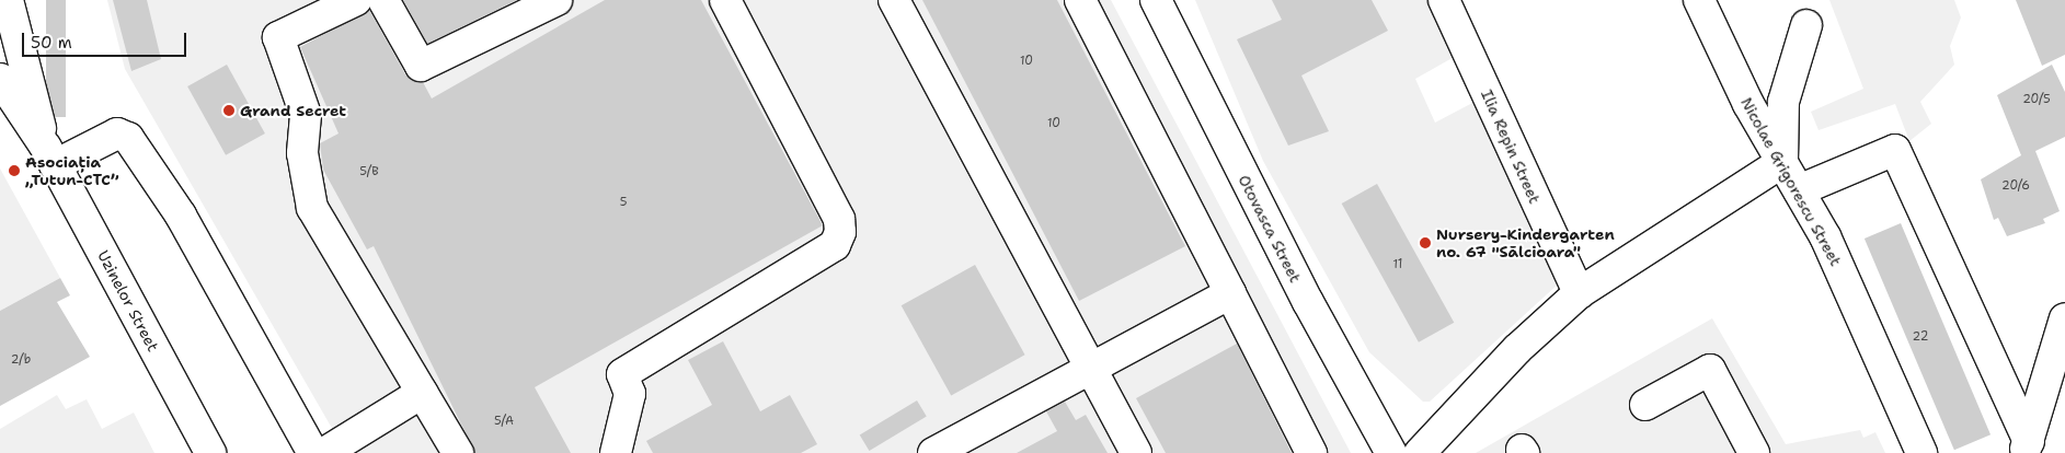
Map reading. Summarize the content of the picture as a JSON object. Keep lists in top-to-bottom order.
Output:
{
  "streets": {
    "street": [
      "Ilia Repin Street",
      "Nicolae Grigorescu Street",
      "Otovasca Street",
      "Uzinelor Street"
    ]
  },
  "places": ["Grand Secret", "Asociația „Tutun-CTC”", "Nursery-Kindergarten no. 67 \"Sălcioara\""],
  "house_numbers": [
    "10",
    "20/5",
    "10",
    "5/B",
    "20/6",
    "5",
    "11",
    "22",
    "2/b",
    "5/A"
  ],
  "scale_bar": "50 m"
}
